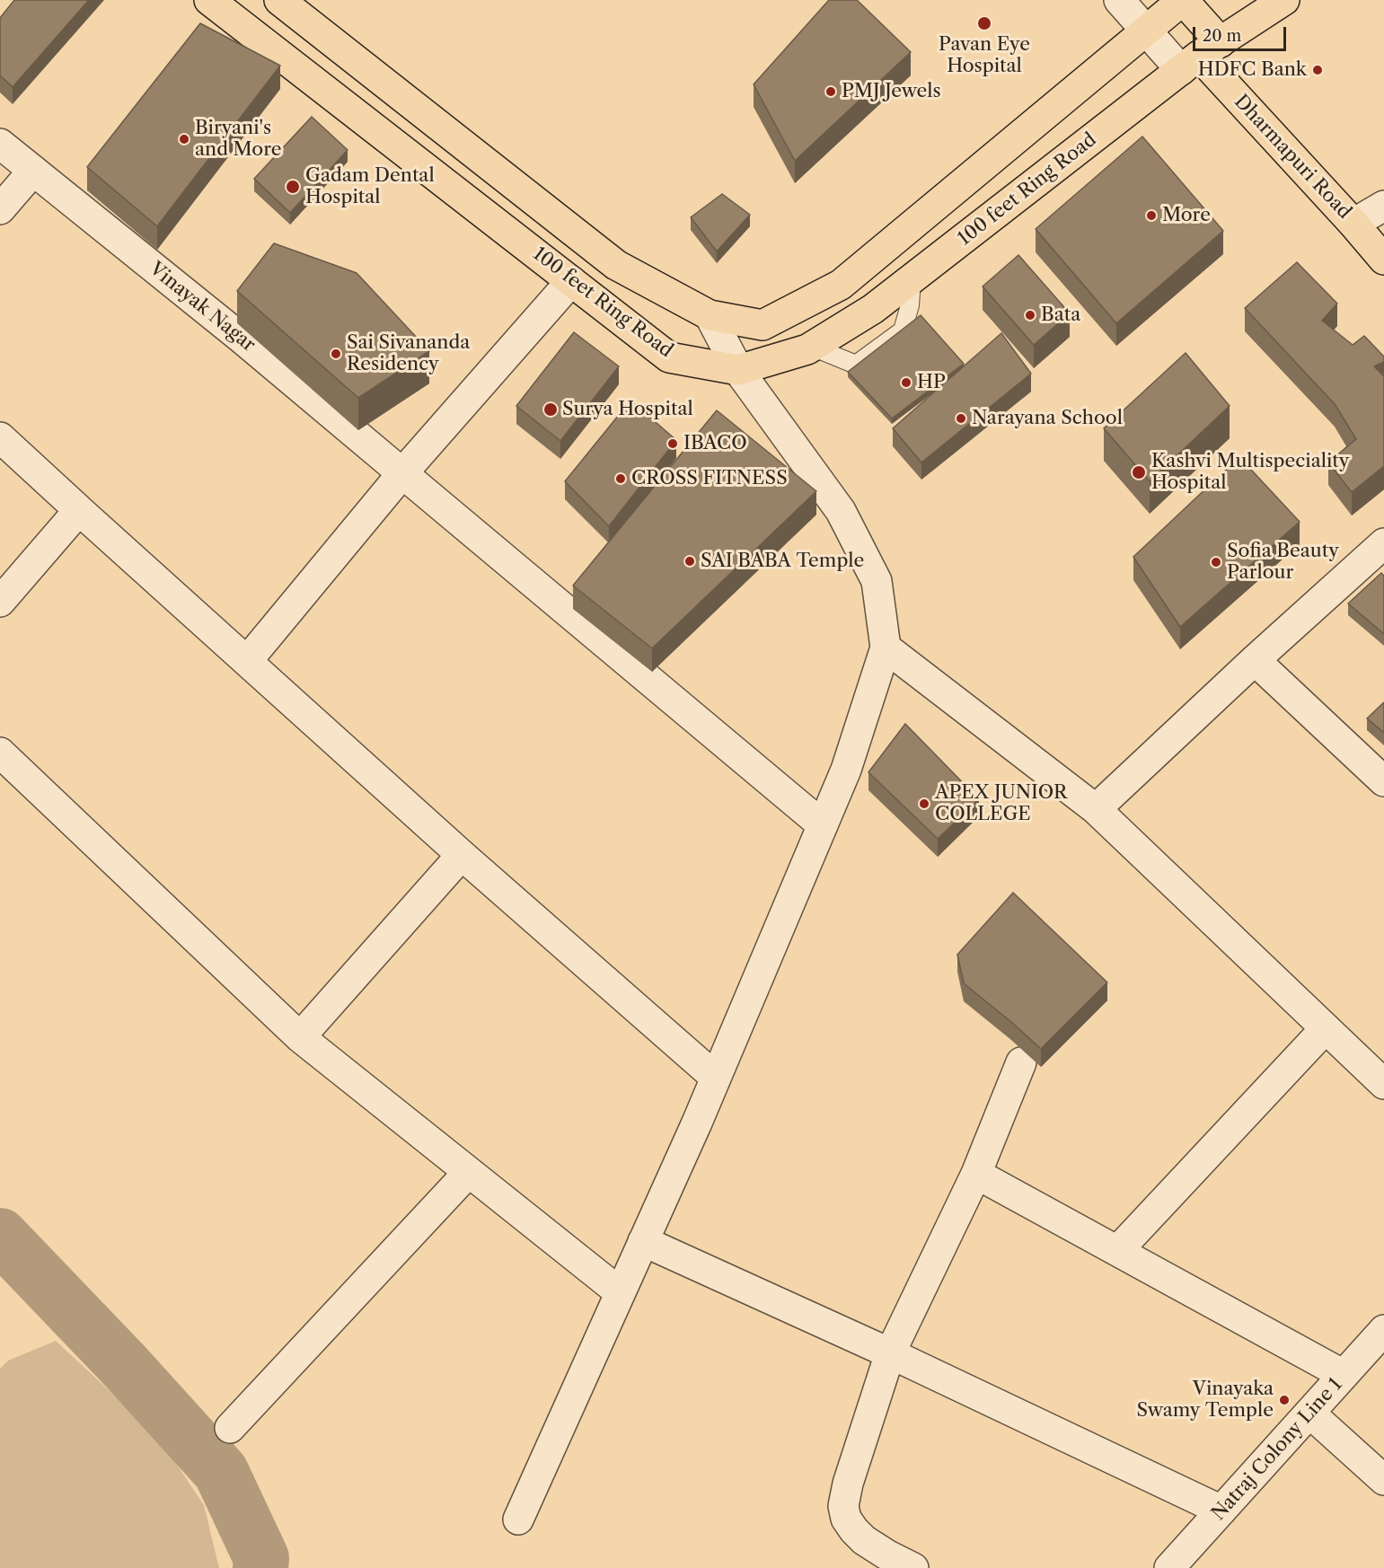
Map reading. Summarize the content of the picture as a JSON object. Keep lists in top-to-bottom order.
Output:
{
  "streets": {
    "main road": ["Dharmapuri Road", "100 feet Ring Road"],
    "street": ["Vinayak Nagar", "Natraj Colony Line 1"]
  },
  "crossings": [
    ["Dharmapuri Road", "100 feet Ring Road"]
  ],
  "places": [
    "Pavan Eye Hospital",
    "HDFC Bank",
    "PMJ Jewels",
    "Biryani's and More",
    "Gadam Dental Hospital",
    "More",
    "Bata",
    "Sai Sivananda Residency",
    "HP",
    "Surya Hospital",
    "Narayana School",
    "IBACO",
    "Kashvi Multispeciality Hospital",
    "CROSS FITNESS",
    "SAI BABA Temple",
    "Sofia Beauty Parlour",
    "APEX JUNIOR COLLEGE",
    "Vinayaka Swamy Temple"
  ],
  "scale_bar": "20 m"
}
